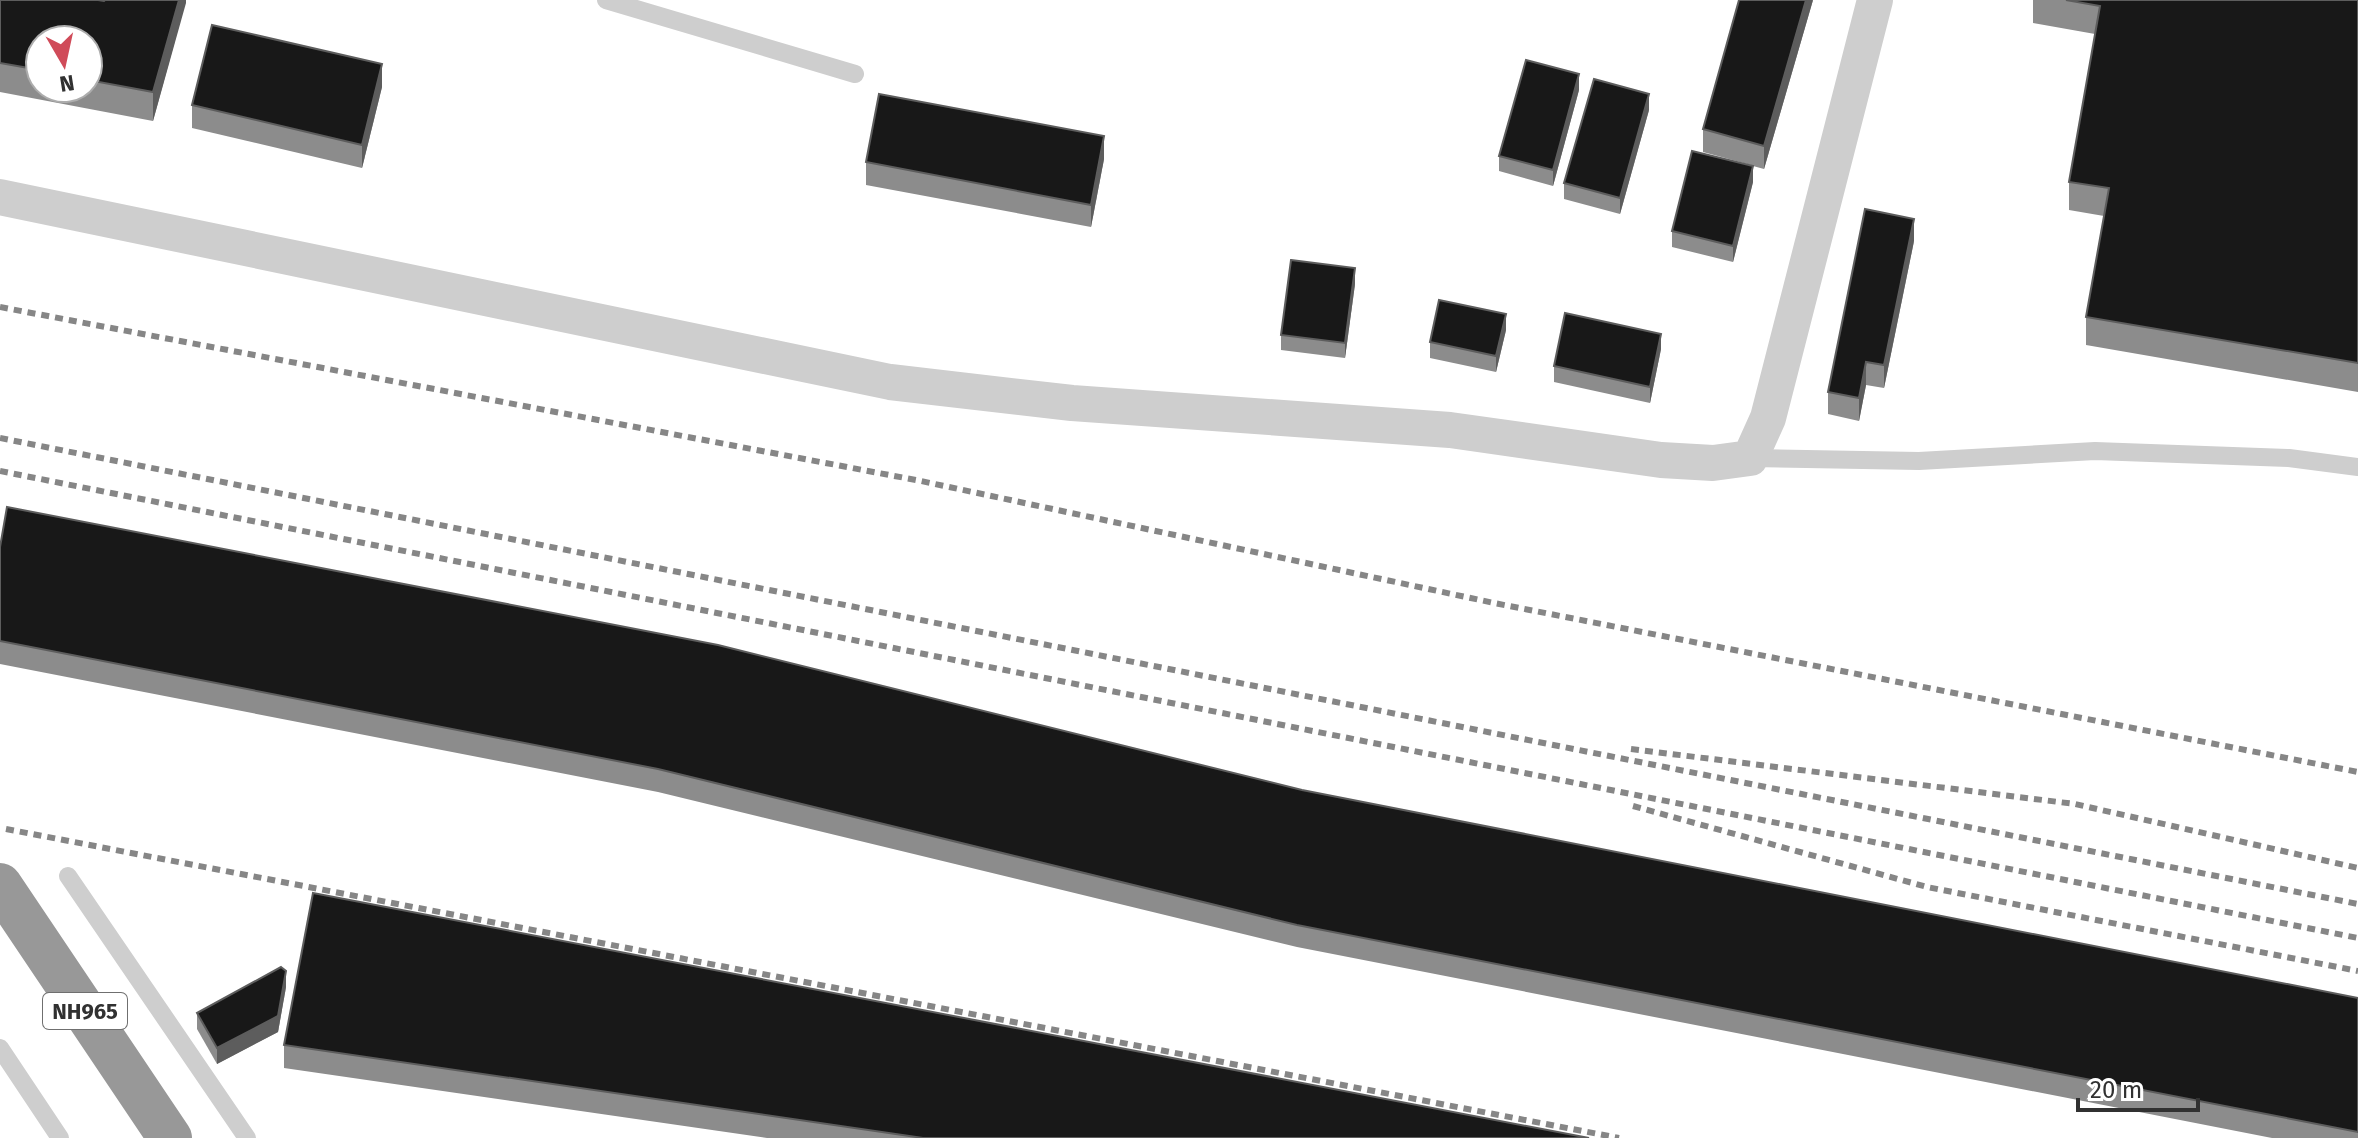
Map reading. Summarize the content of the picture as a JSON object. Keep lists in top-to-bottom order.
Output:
{
  "streets": {
    "highway": ["NH965"]
  },
  "scale_bar": "20 m",
  "north": "bottom"
}
